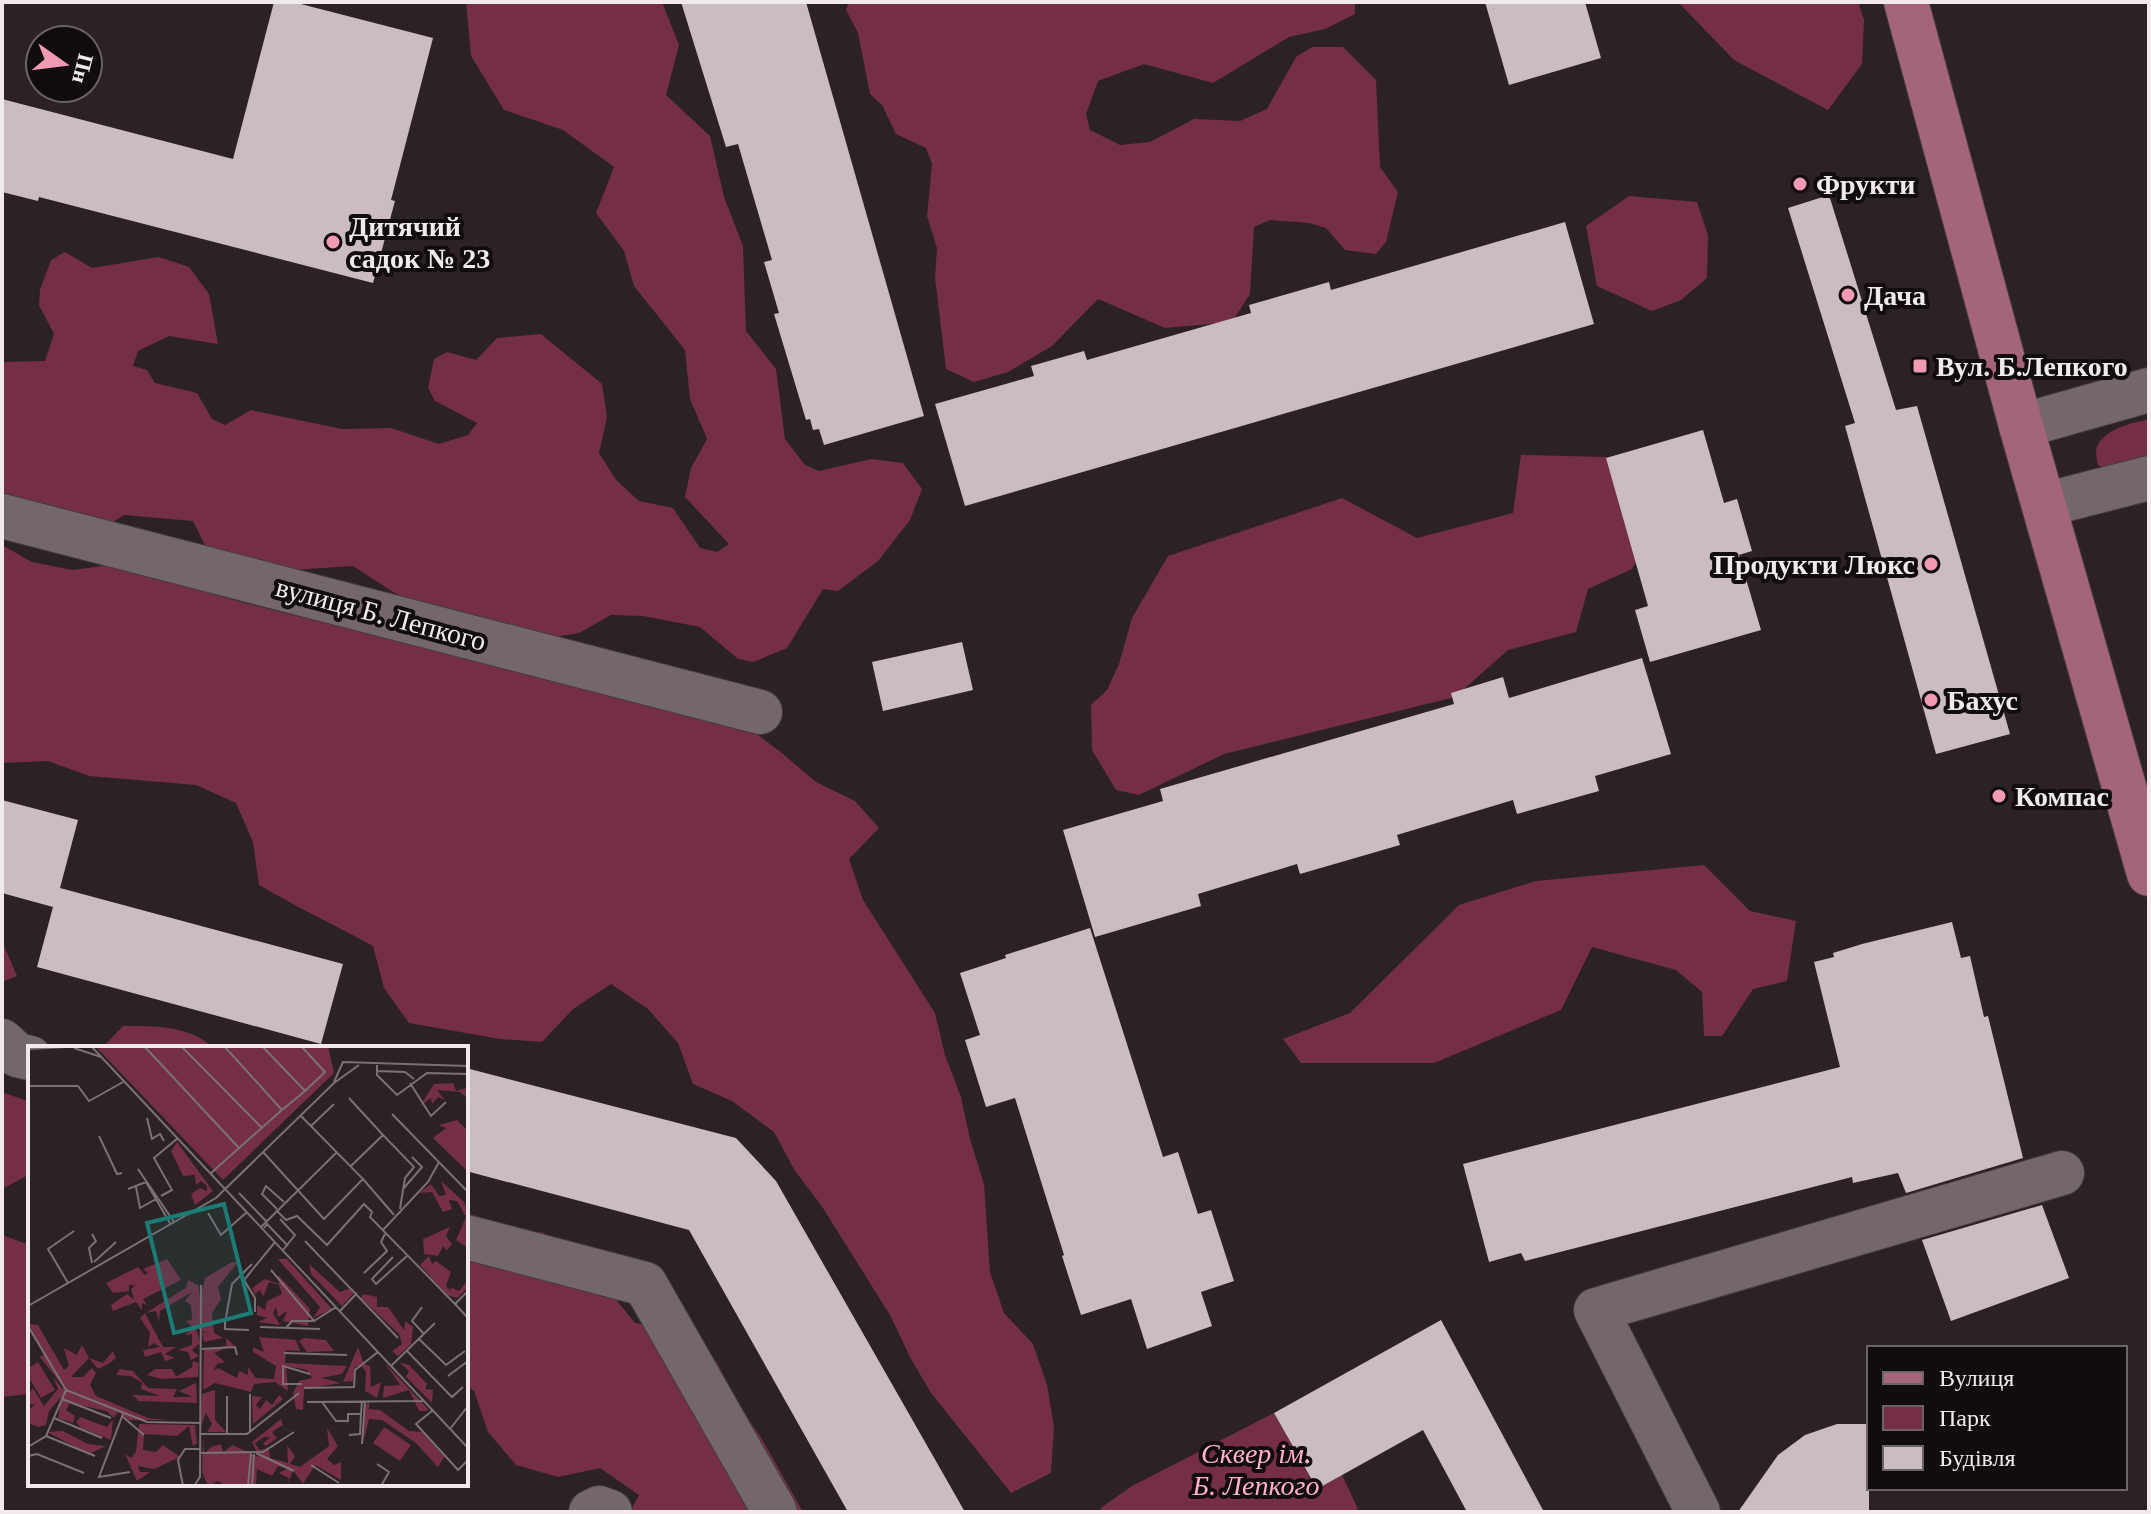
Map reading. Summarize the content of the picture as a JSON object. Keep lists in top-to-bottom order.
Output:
{
  "streets": {
    "street": ["вулиця Б. Лепкого"]
  },
  "parks": ["Сквер ім. Б. Лепкого"],
  "places": {
    "other": [
      "Фрукти",
      "Дитячий садок № 23",
      "Дача",
      "Продукти Люкс",
      "Бахус",
      "Компас"
    ],
    "transit": ["Вул. Б.Лепкого"]
  },
  "legend": ["Вулиця", "Парк", "Будівля"],
  "north": "right"
}
